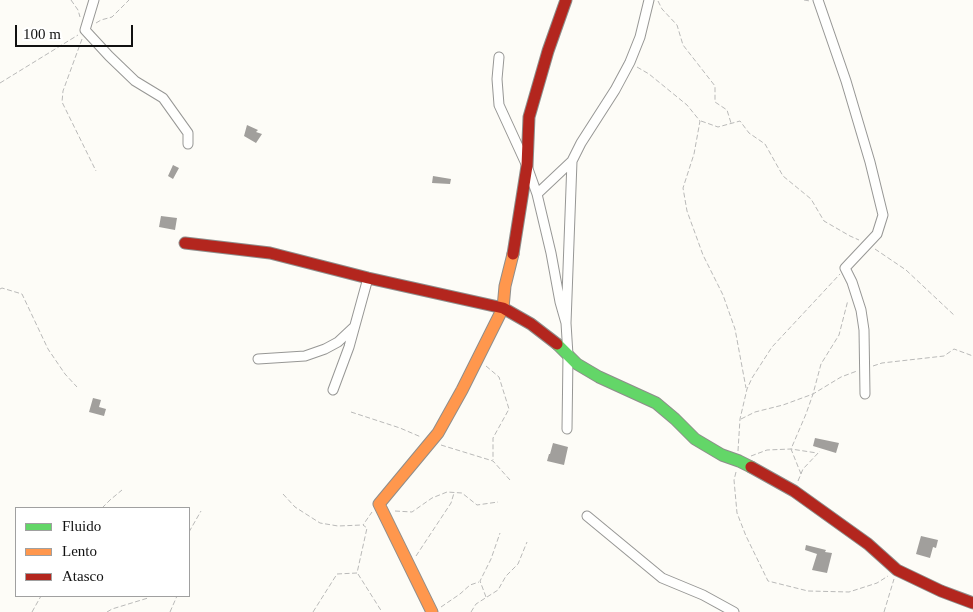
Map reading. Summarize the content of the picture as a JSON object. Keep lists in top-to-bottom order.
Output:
{
  "legend": ["Fluido", "Lento", "Atasco"],
  "scale_bar": "100 m"
}
